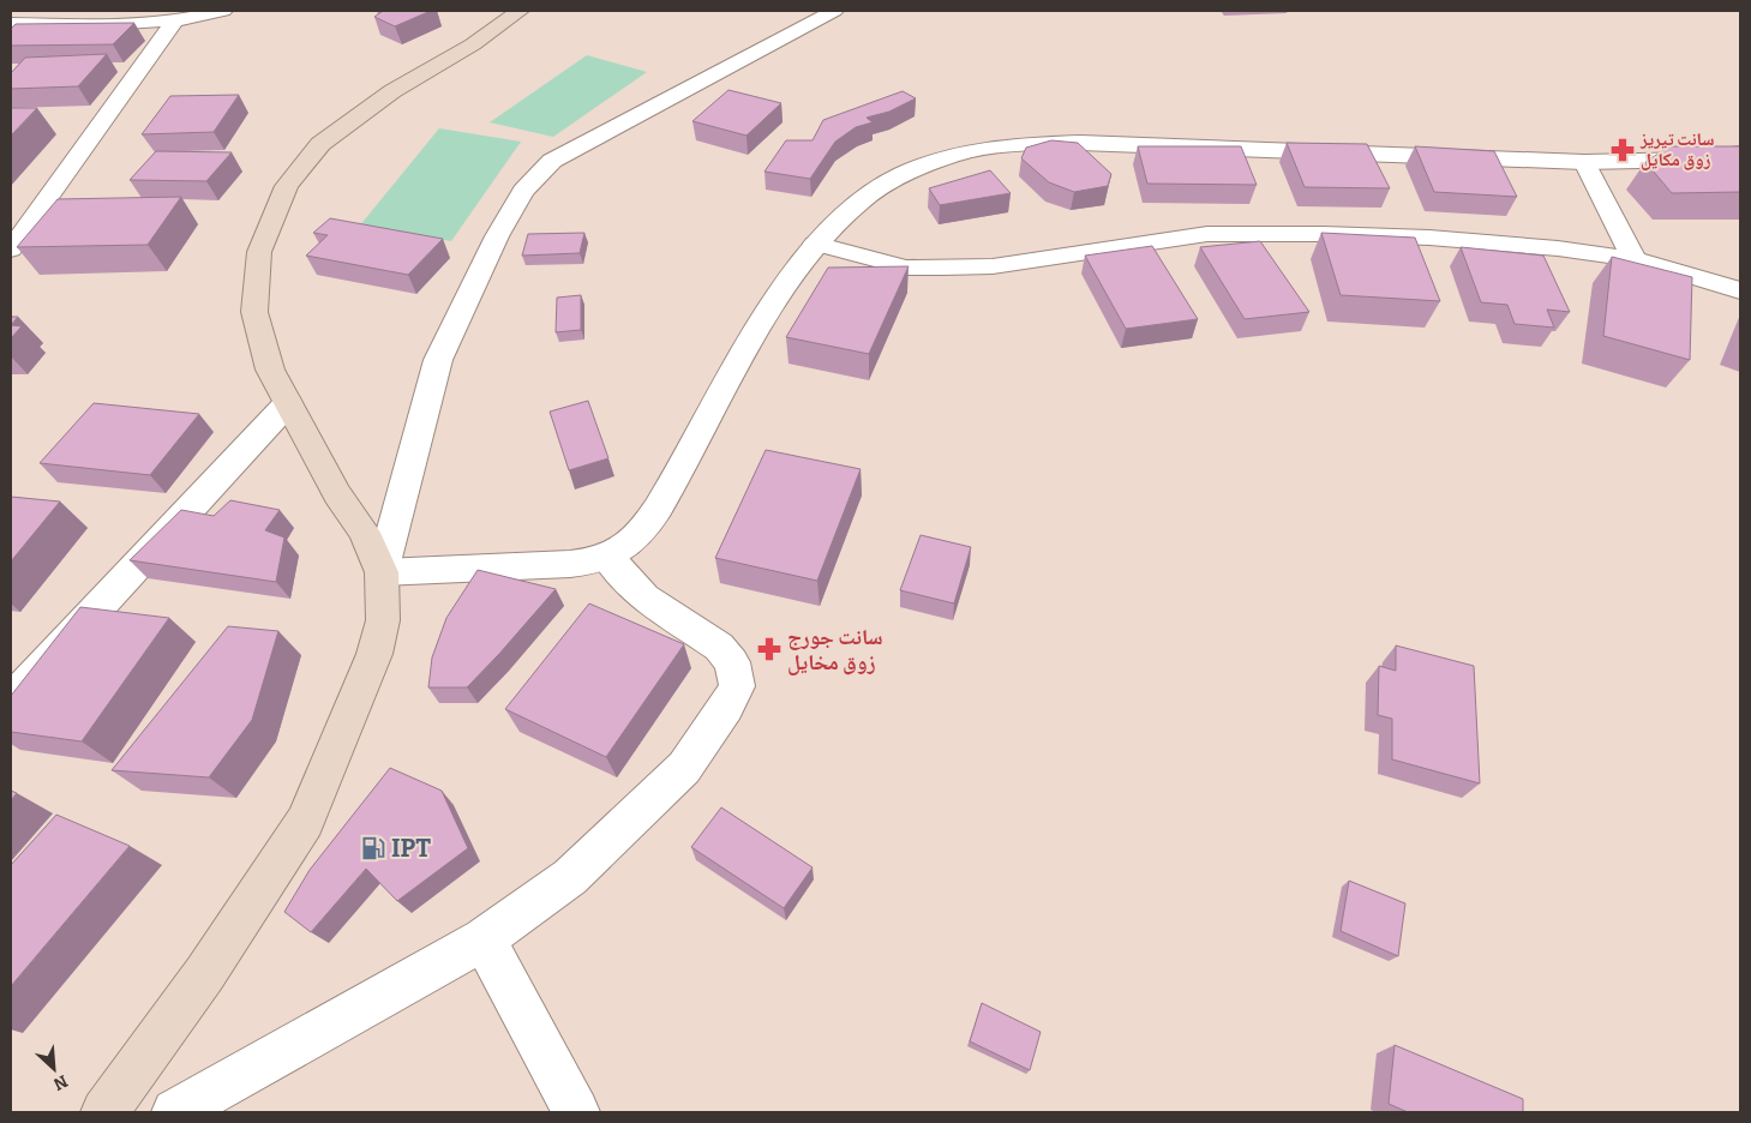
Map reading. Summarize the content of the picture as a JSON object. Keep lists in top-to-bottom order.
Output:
{
  "places": {
    "pharmacy": ["سانت تيريز زوق مكايل", "سانت جورج زوق مخايل"],
    "fuel station": ["IPT"]
  },
  "north": "bottom right"
}
